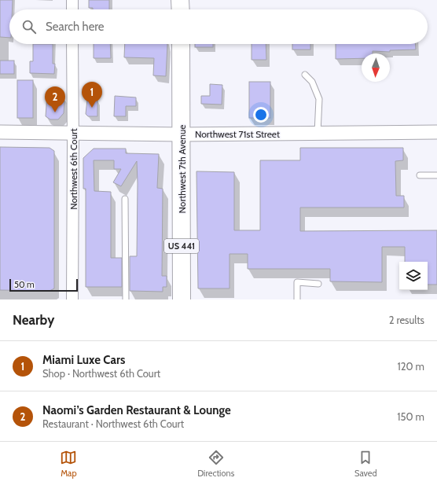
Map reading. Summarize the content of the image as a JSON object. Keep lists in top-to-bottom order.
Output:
{
  "streets": {
    "main road": ["Northwest 7th Avenue", "US 441"],
    "street": ["Northwest 71st Street", "Northwest 6th Court"]
  },
  "crossings": [
    ["Northwest 71st Street", "Northwest 6th Court"],
    ["Northwest 71st Street", "Northwest 7th Avenue"]
  ],
  "scale_bar": "50 m",
  "north": "bottom",
  "page": {
    "search": "Search here",
    "pins": ["1", "2"],
    "scale": "50 m",
    "heading": ["Nearby", "2 results"],
    "list": [
      {
        "mark": "1",
        "name": "Miami Luxe Cars",
        "note": "Shop · Northwest 6th Court",
        "value": "120 m"
      },
      {
        "mark": "2",
        "name": "Naomi’s Garden Restaurant & Lounge",
        "note": "Restaurant · Northwest 6th Court",
        "value": "150 m"
      }
    ],
    "nav": ["Map", "Directions", "Saved"]
  }
}
